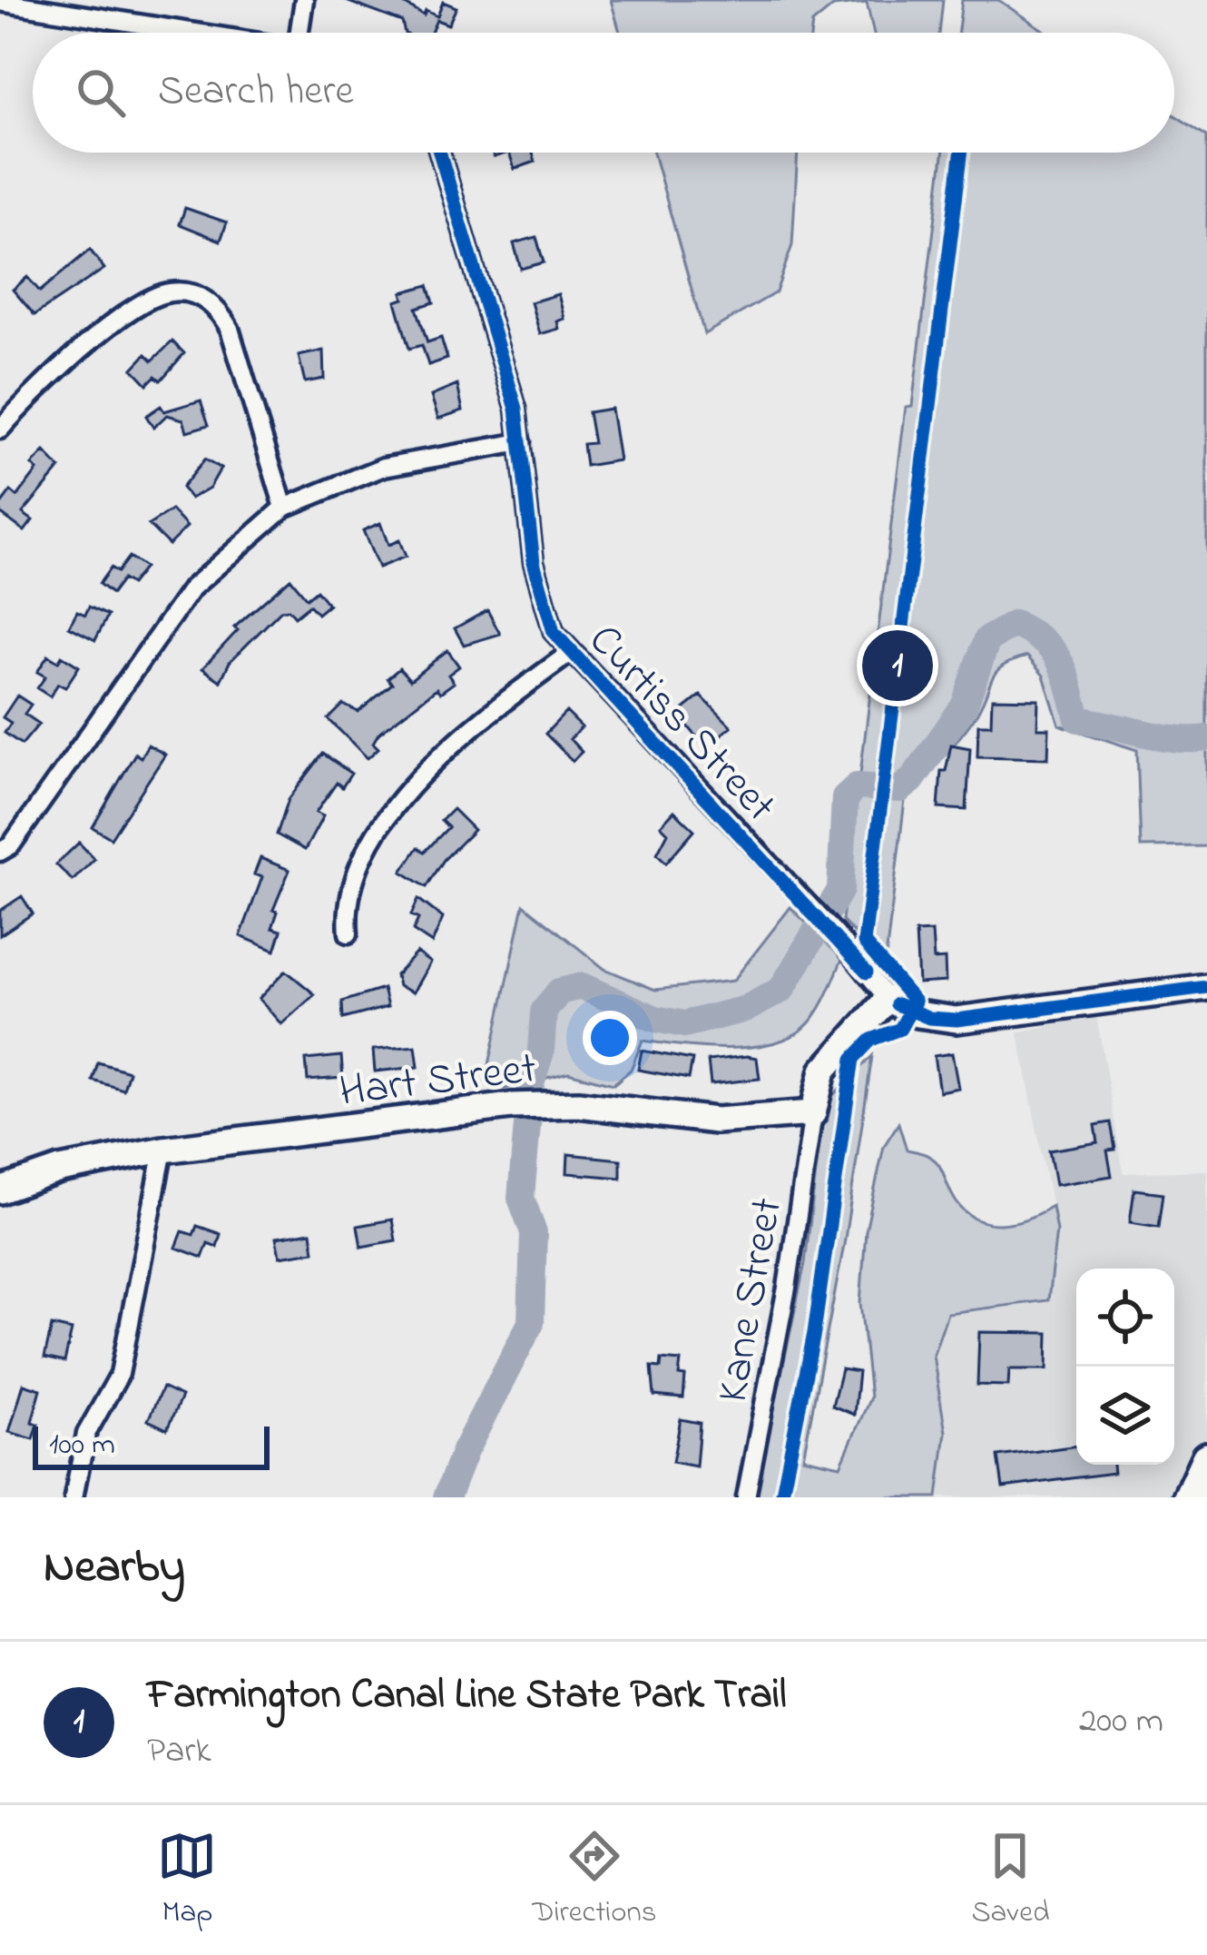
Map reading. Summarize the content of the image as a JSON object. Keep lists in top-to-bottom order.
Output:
{
  "streets": {
    "street": ["Curtiss Street", "Hart Street", "Kane Street"]
  },
  "crossings": [
    ["Hart Street", "Kane Street"]
  ],
  "scale_bar": "100 m",
  "page": {
    "search": "Search here",
    "pins": "1",
    "scale": "100 m",
    "heading": "Nearby",
    "list": [
      {
        "mark": "1",
        "name": "Farmington Canal Line State Park Trail",
        "note": "Park",
        "value": "200 m"
      }
    ],
    "nav": ["Map", "Directions", "Saved"]
  }
}
